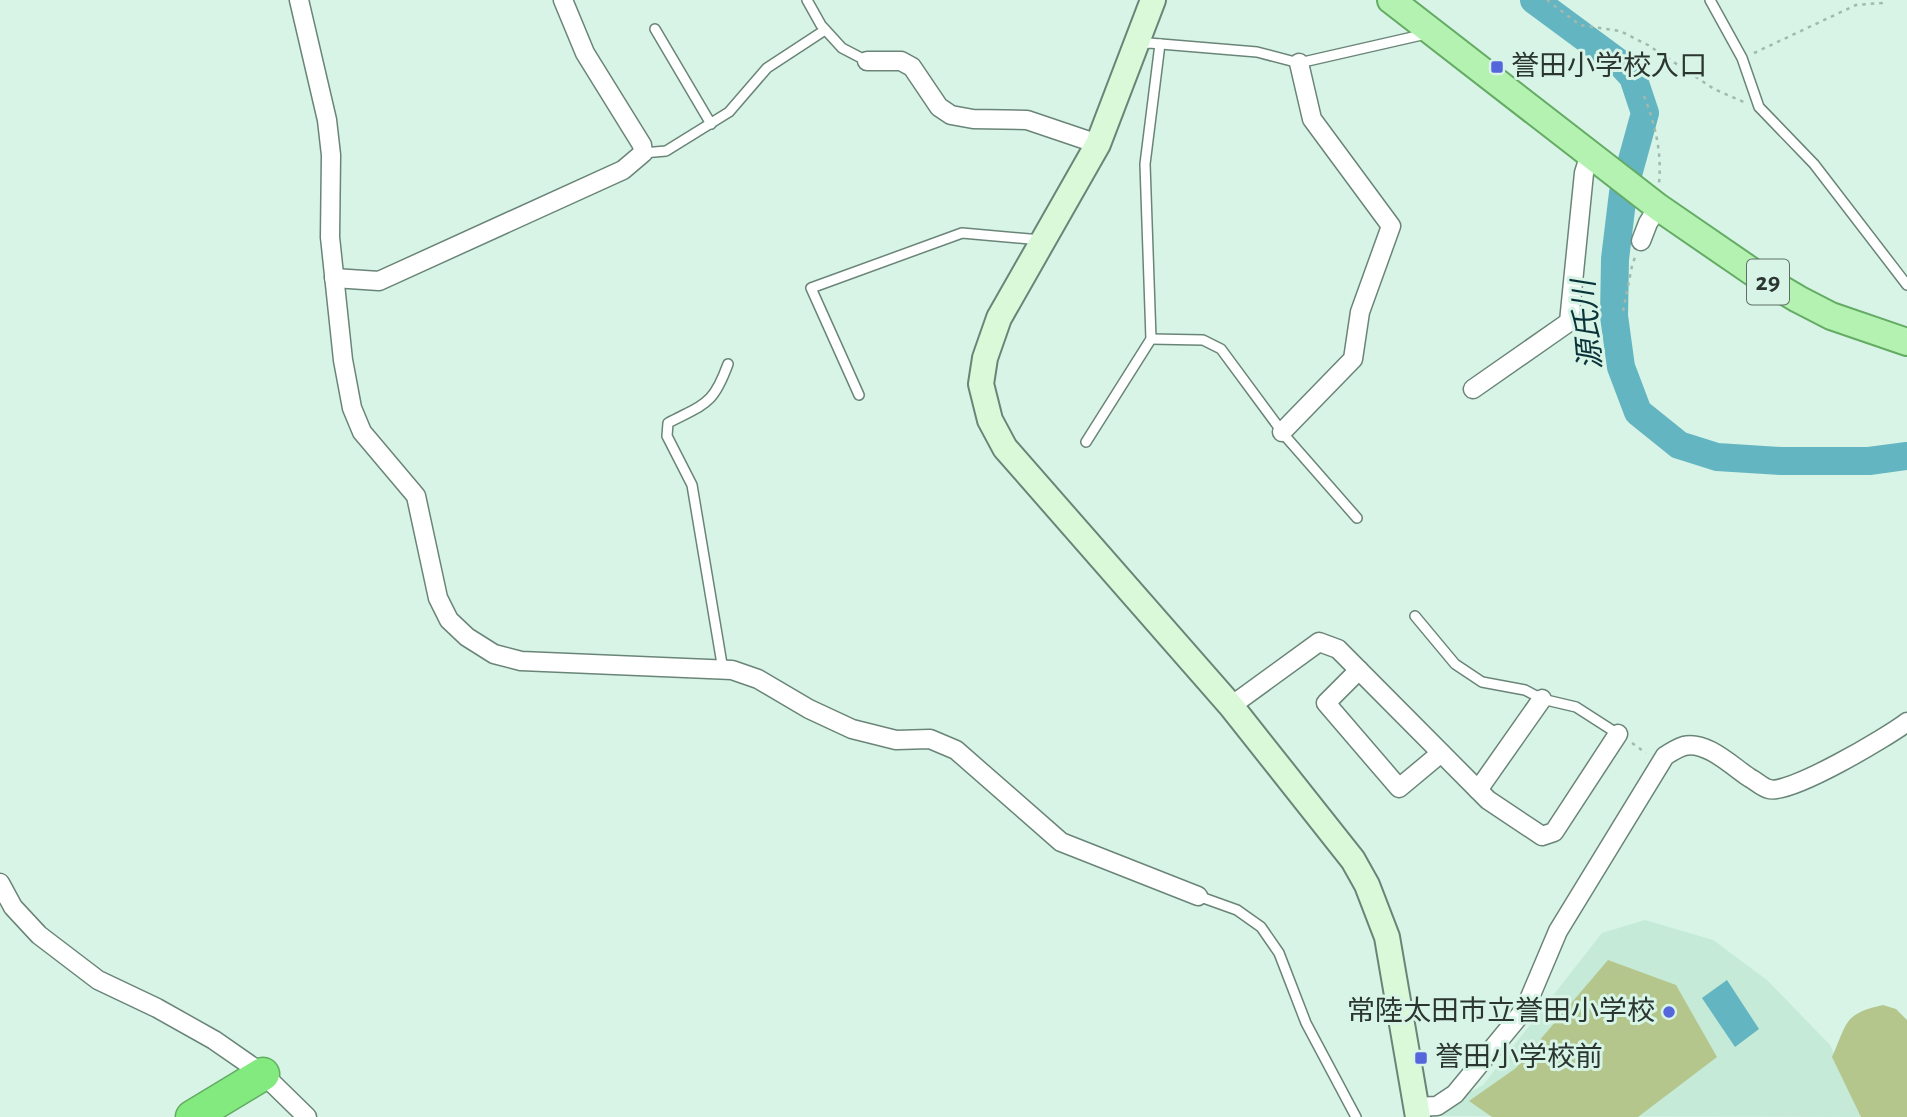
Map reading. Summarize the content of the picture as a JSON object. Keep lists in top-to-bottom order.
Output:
{
  "streets": {
    "main road": ["29"]
  },
  "water": ["源氏川"],
  "places": {
    "transit": ["誉田小学校入口", "誉田小学校前"],
    "other": ["常陸太田市立誉田小学校"]
  }
}
